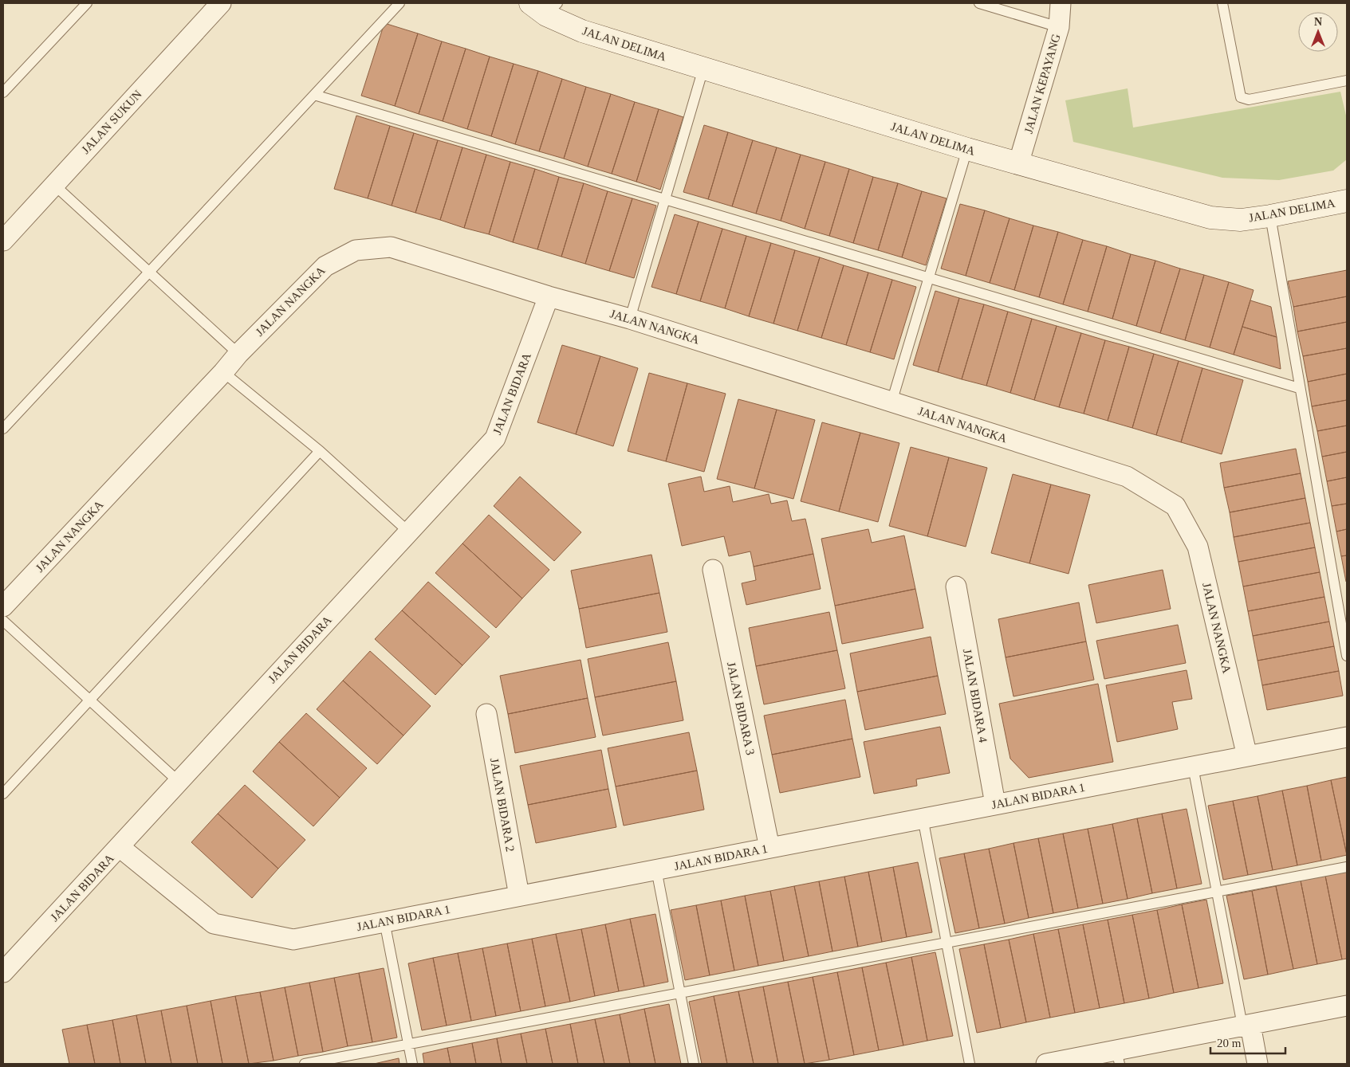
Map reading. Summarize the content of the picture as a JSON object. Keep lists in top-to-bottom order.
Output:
{
  "streets": {
    "street": [
      "JALAN DELIMA",
      "JALAN KEPAYANG",
      "JALAN SUKUN",
      "JALAN NANGKA",
      "JALAN BIDARA",
      "JALAN BIDARA 4",
      "JALAN BIDARA 3",
      "JALAN BIDARA 1",
      "JALAN BIDARA 2"
    ]
  },
  "crossings": [
    ["JALAN DELIMA", "JALAN KEPAYANG"],
    ["JALAN NANGKA", "JALAN BIDARA"],
    ["JALAN NANGKA", "JALAN BIDARA 1"],
    ["JALAN BIDARA", "JALAN BIDARA 1"],
    ["JALAN BIDARA 4", "JALAN BIDARA 1"],
    ["JALAN BIDARA 3", "JALAN BIDARA 1"],
    ["JALAN BIDARA 1", "JALAN BIDARA 2"]
  ],
  "scale_bar": "20 m",
  "north": "top"
}
